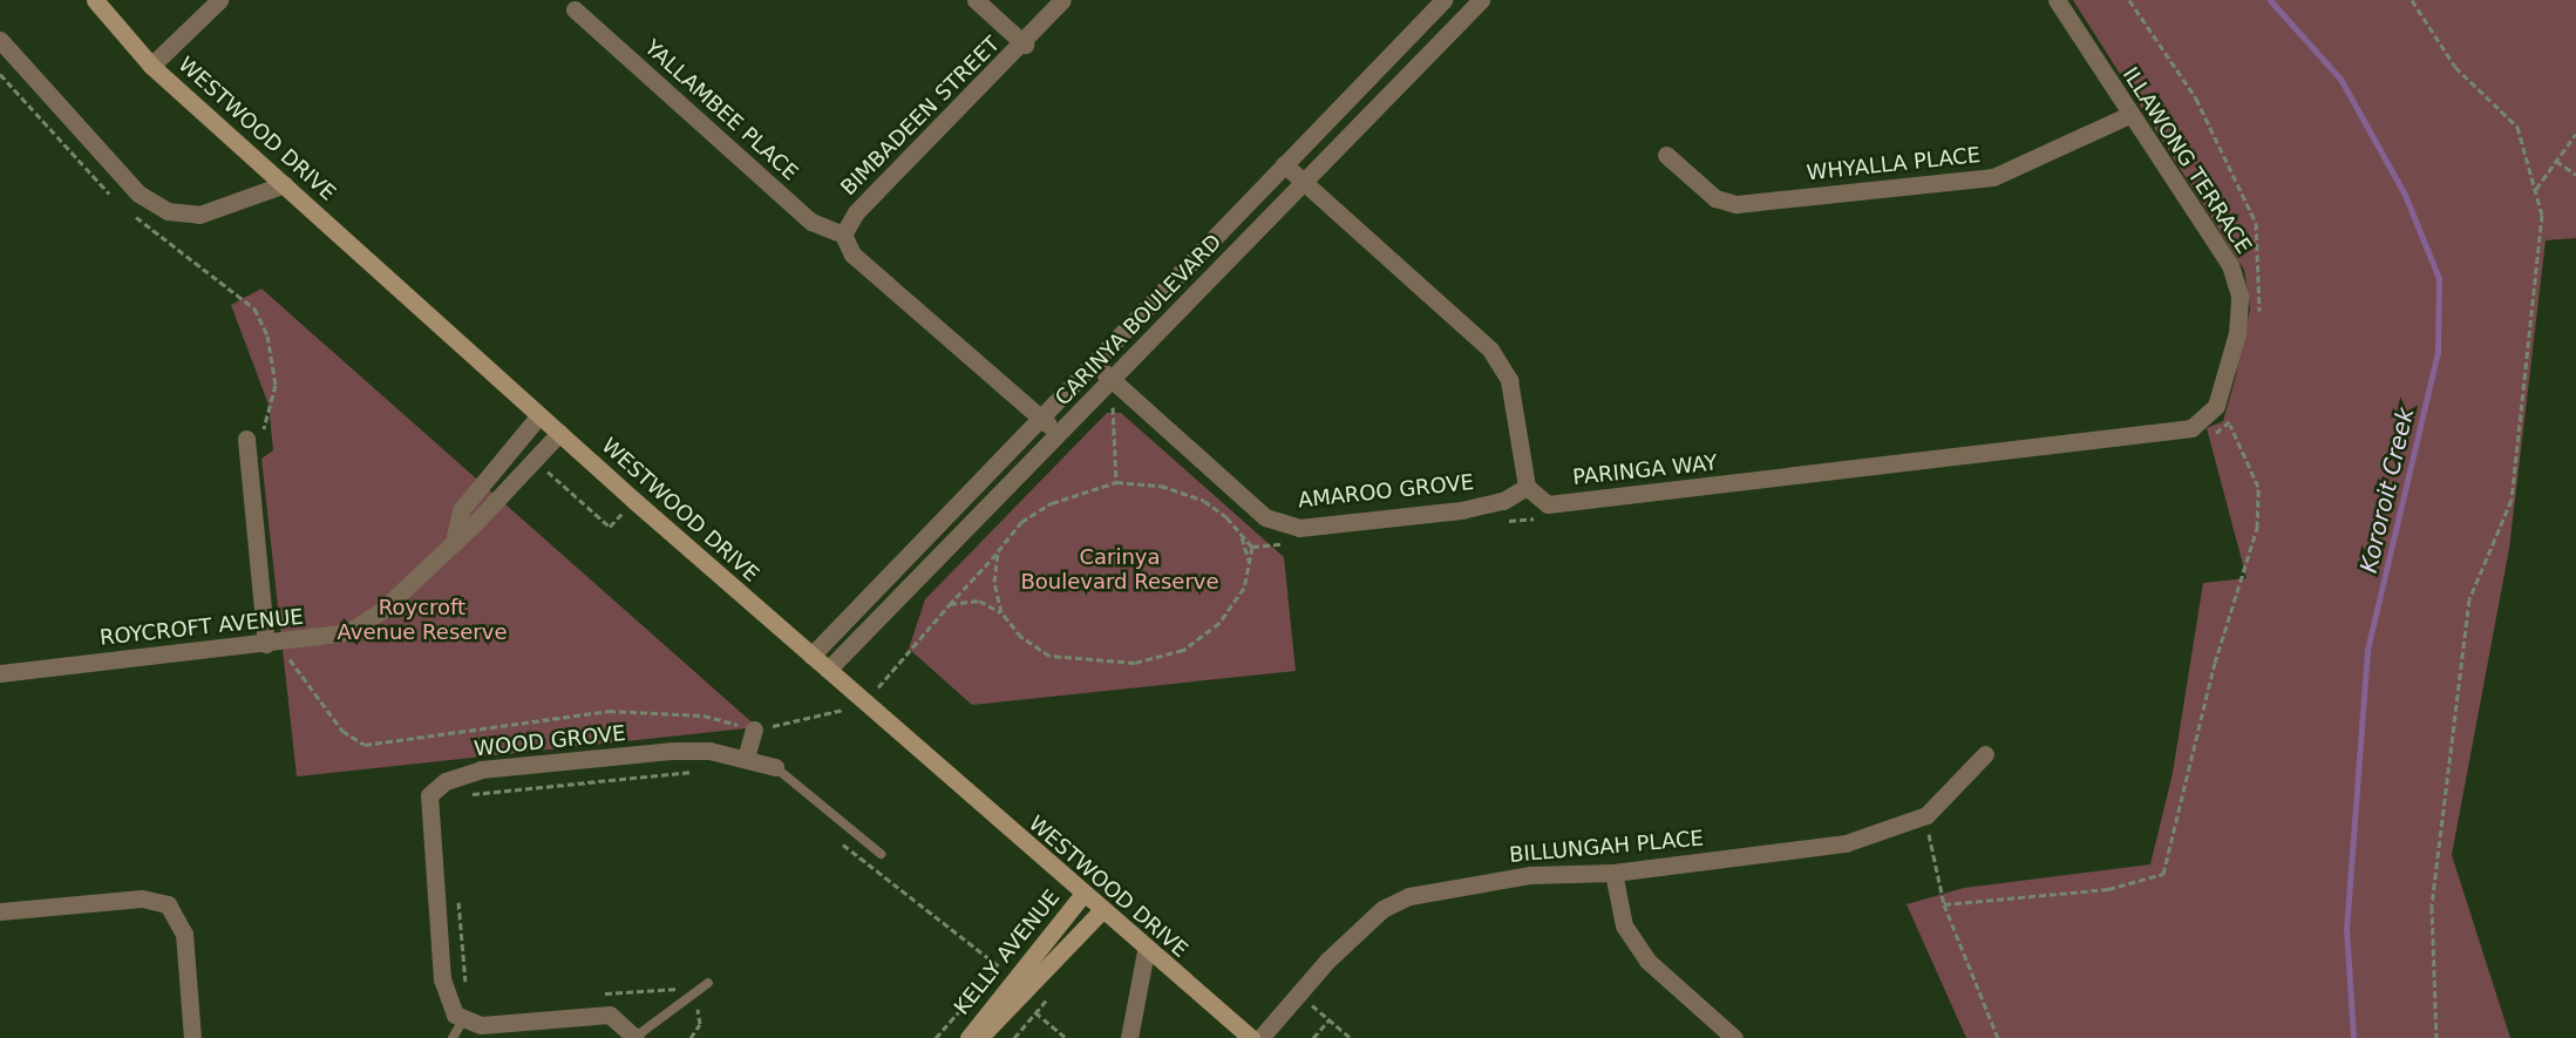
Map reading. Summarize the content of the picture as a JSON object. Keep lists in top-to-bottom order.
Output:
{
  "streets": {
    "street": [
      "YALLAMBEE PLACE",
      "BIMBADEEN STREET",
      "WESTWOOD DRIVE",
      "ILLAWONG TERRACE",
      "WHYALLA PLACE",
      "CARINYA BOULEVARD",
      "PARINGA WAY",
      "AMAROO GROVE",
      "ROYCROFT AVENUE",
      "WOOD GROVE",
      "BILLUNGAH PLACE",
      "KELLY AVENUE"
    ]
  },
  "crossings": [
    ["YALLAMBEE PLACE", "BIMBADEEN STREET"],
    ["WESTWOOD DRIVE", "CARINYA BOULEVARD"],
    ["WESTWOOD DRIVE", "ROYCROFT AVENUE"],
    ["WESTWOOD DRIVE", "KELLY AVENUE"],
    ["ILLAWONG TERRACE", "WHYALLA PLACE"],
    ["ILLAWONG TERRACE", "PARINGA WAY"],
    ["CARINYA BOULEVARD", "AMAROO GROVE"],
    ["PARINGA WAY", "AMAROO GROVE"]
  ],
  "water": ["Kororoit Creek"],
  "parks": ["Carinya Boulevard Reserve", "Roycroft Avenue Reserve"]
}
